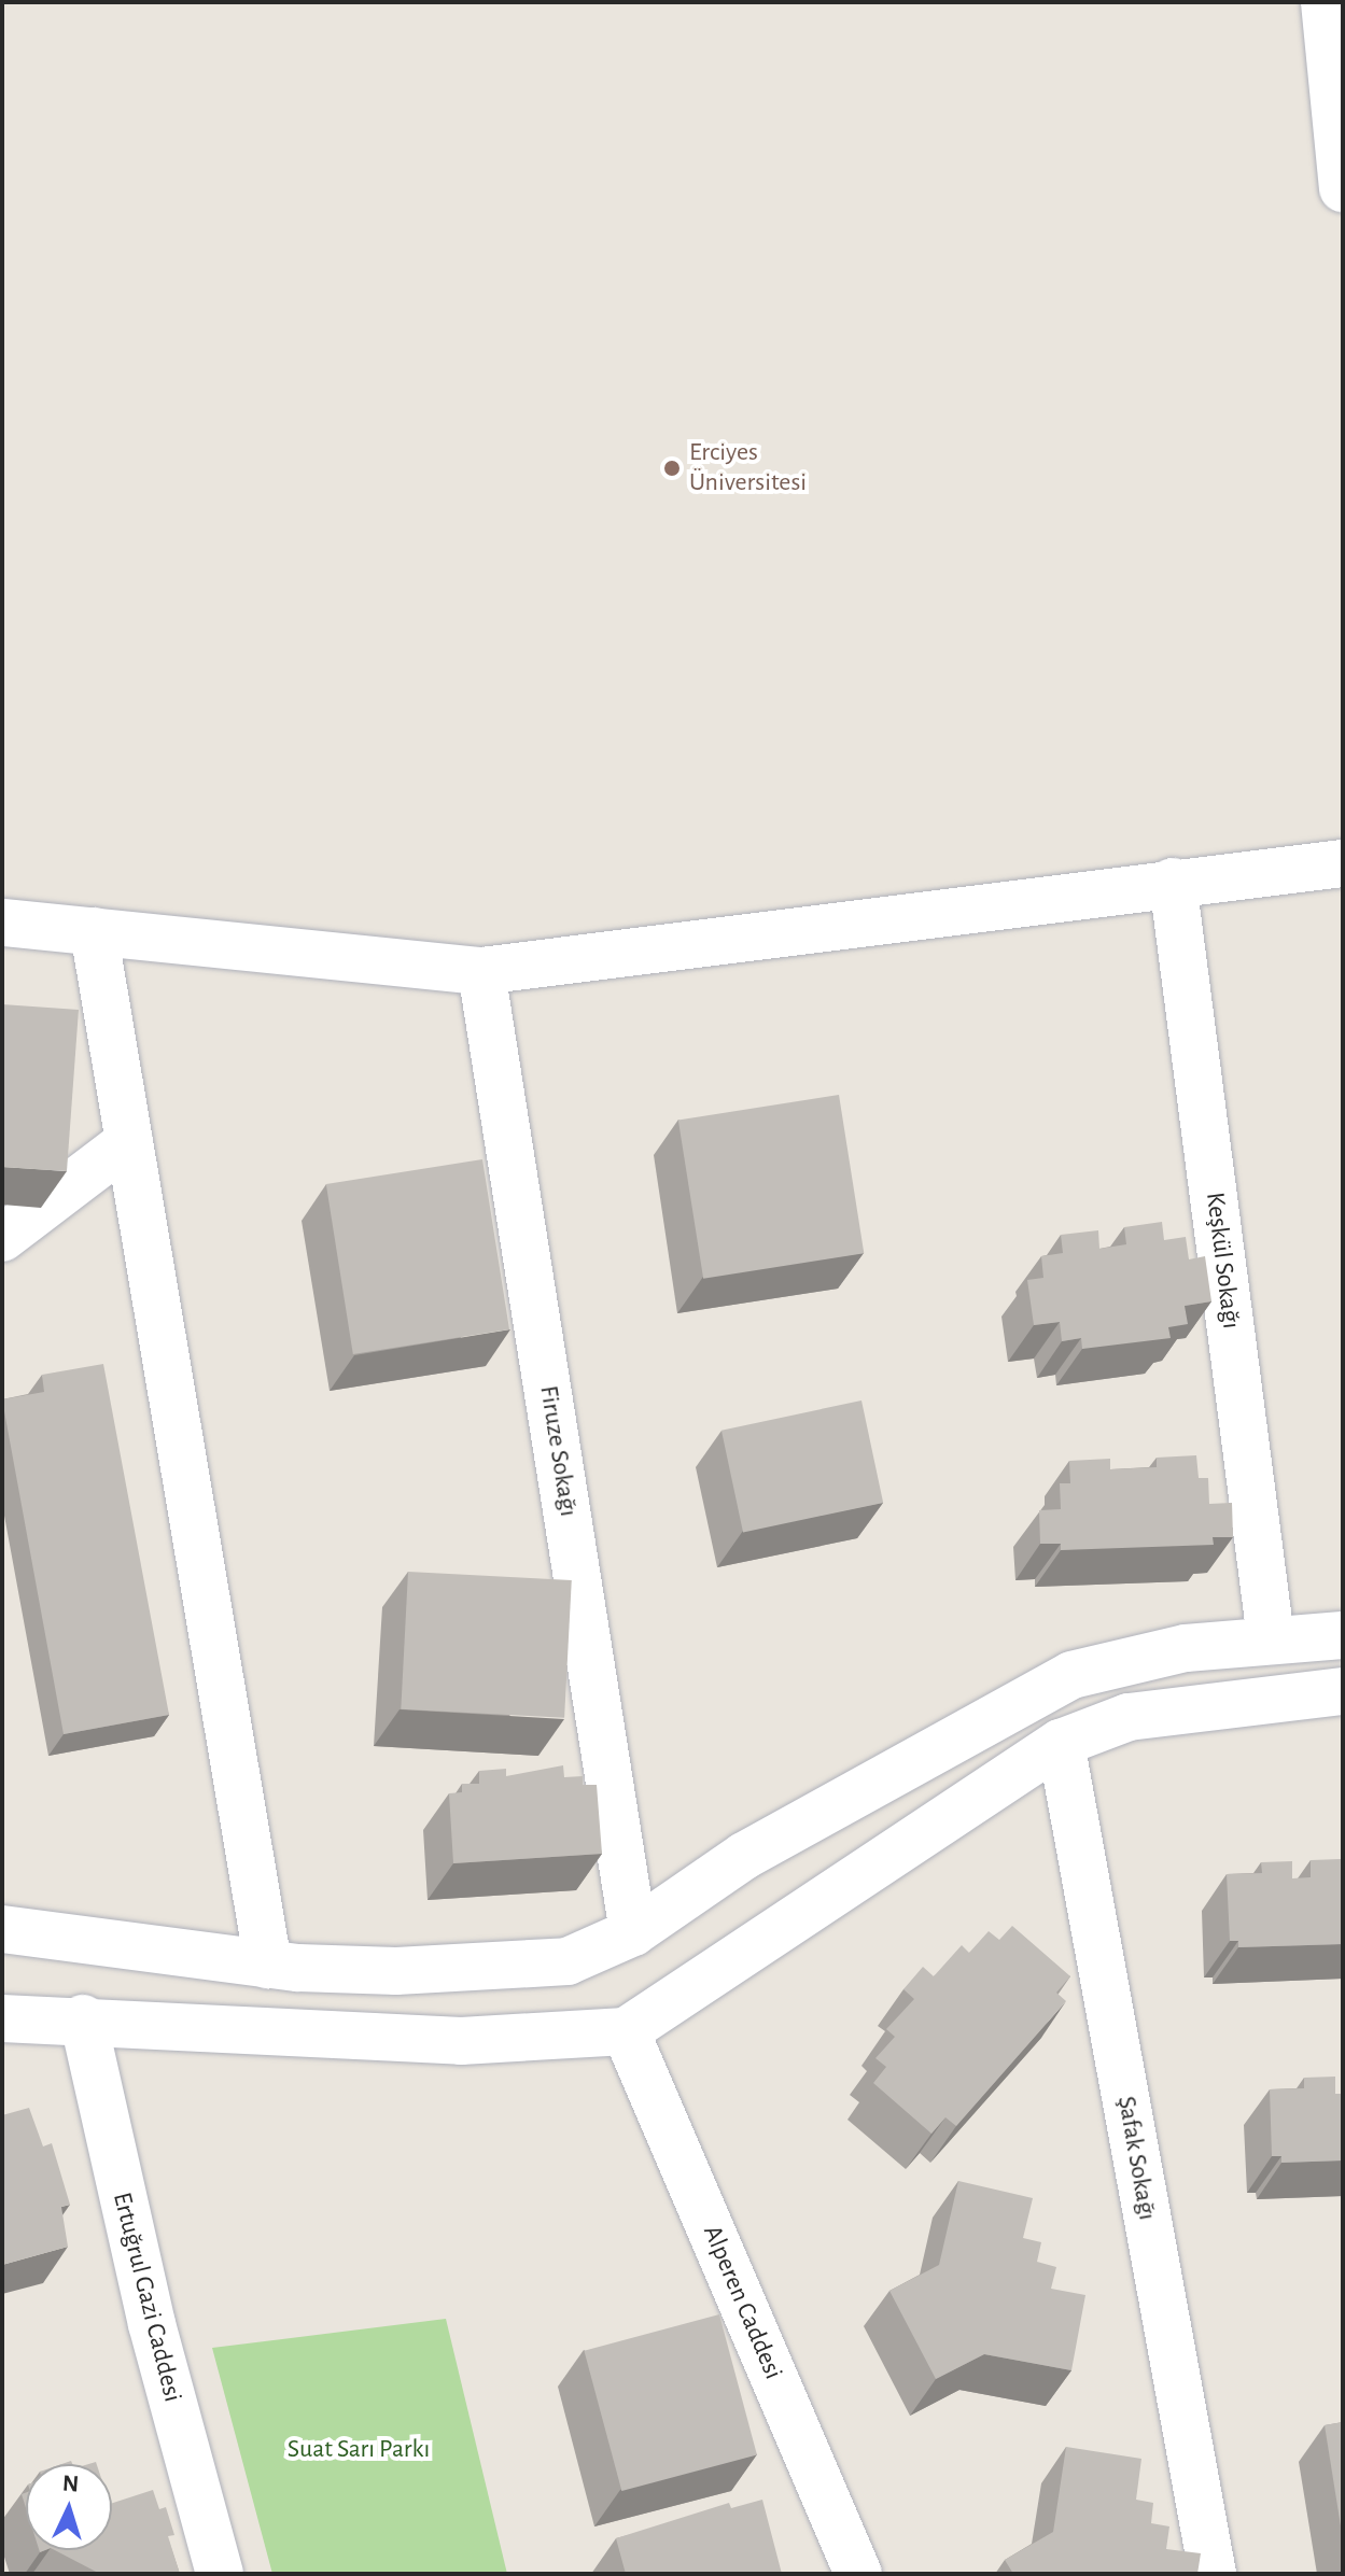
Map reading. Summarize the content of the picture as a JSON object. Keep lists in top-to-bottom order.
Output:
{
  "streets": {
    "street": [
      "Keşkül Sokağı",
      "Firuze Sokağı",
      "Şafak Sokağı",
      "Ertuğrul Gazi Caddesi",
      "Alperen Caddesi"
    ]
  },
  "parks": ["Suat Sarı Parkı"],
  "places": ["Erciyes Üniversitesi"],
  "north": "top"
}
